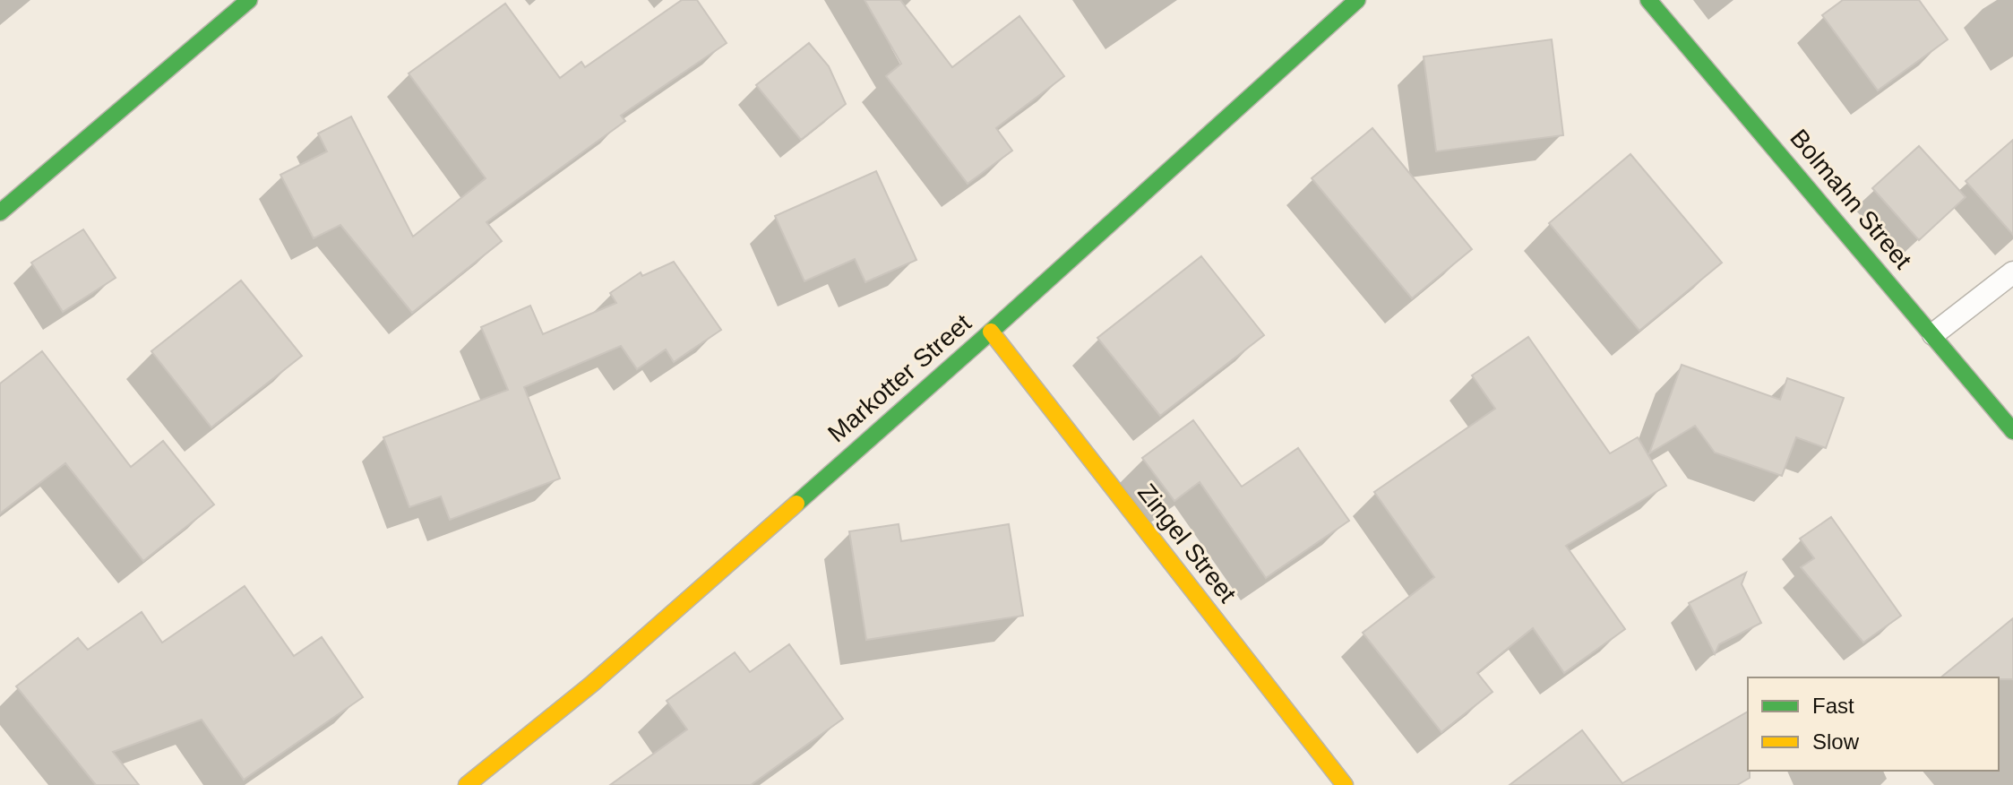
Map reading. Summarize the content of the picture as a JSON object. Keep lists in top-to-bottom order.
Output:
{
  "streets": {
    "street": ["Bolmahn Street", "Markotter Street", "Zingel Street"]
  },
  "crossings": [
    ["Markotter Street", "Zingel Street"]
  ],
  "legend": ["Fast", "Slow"]
}
